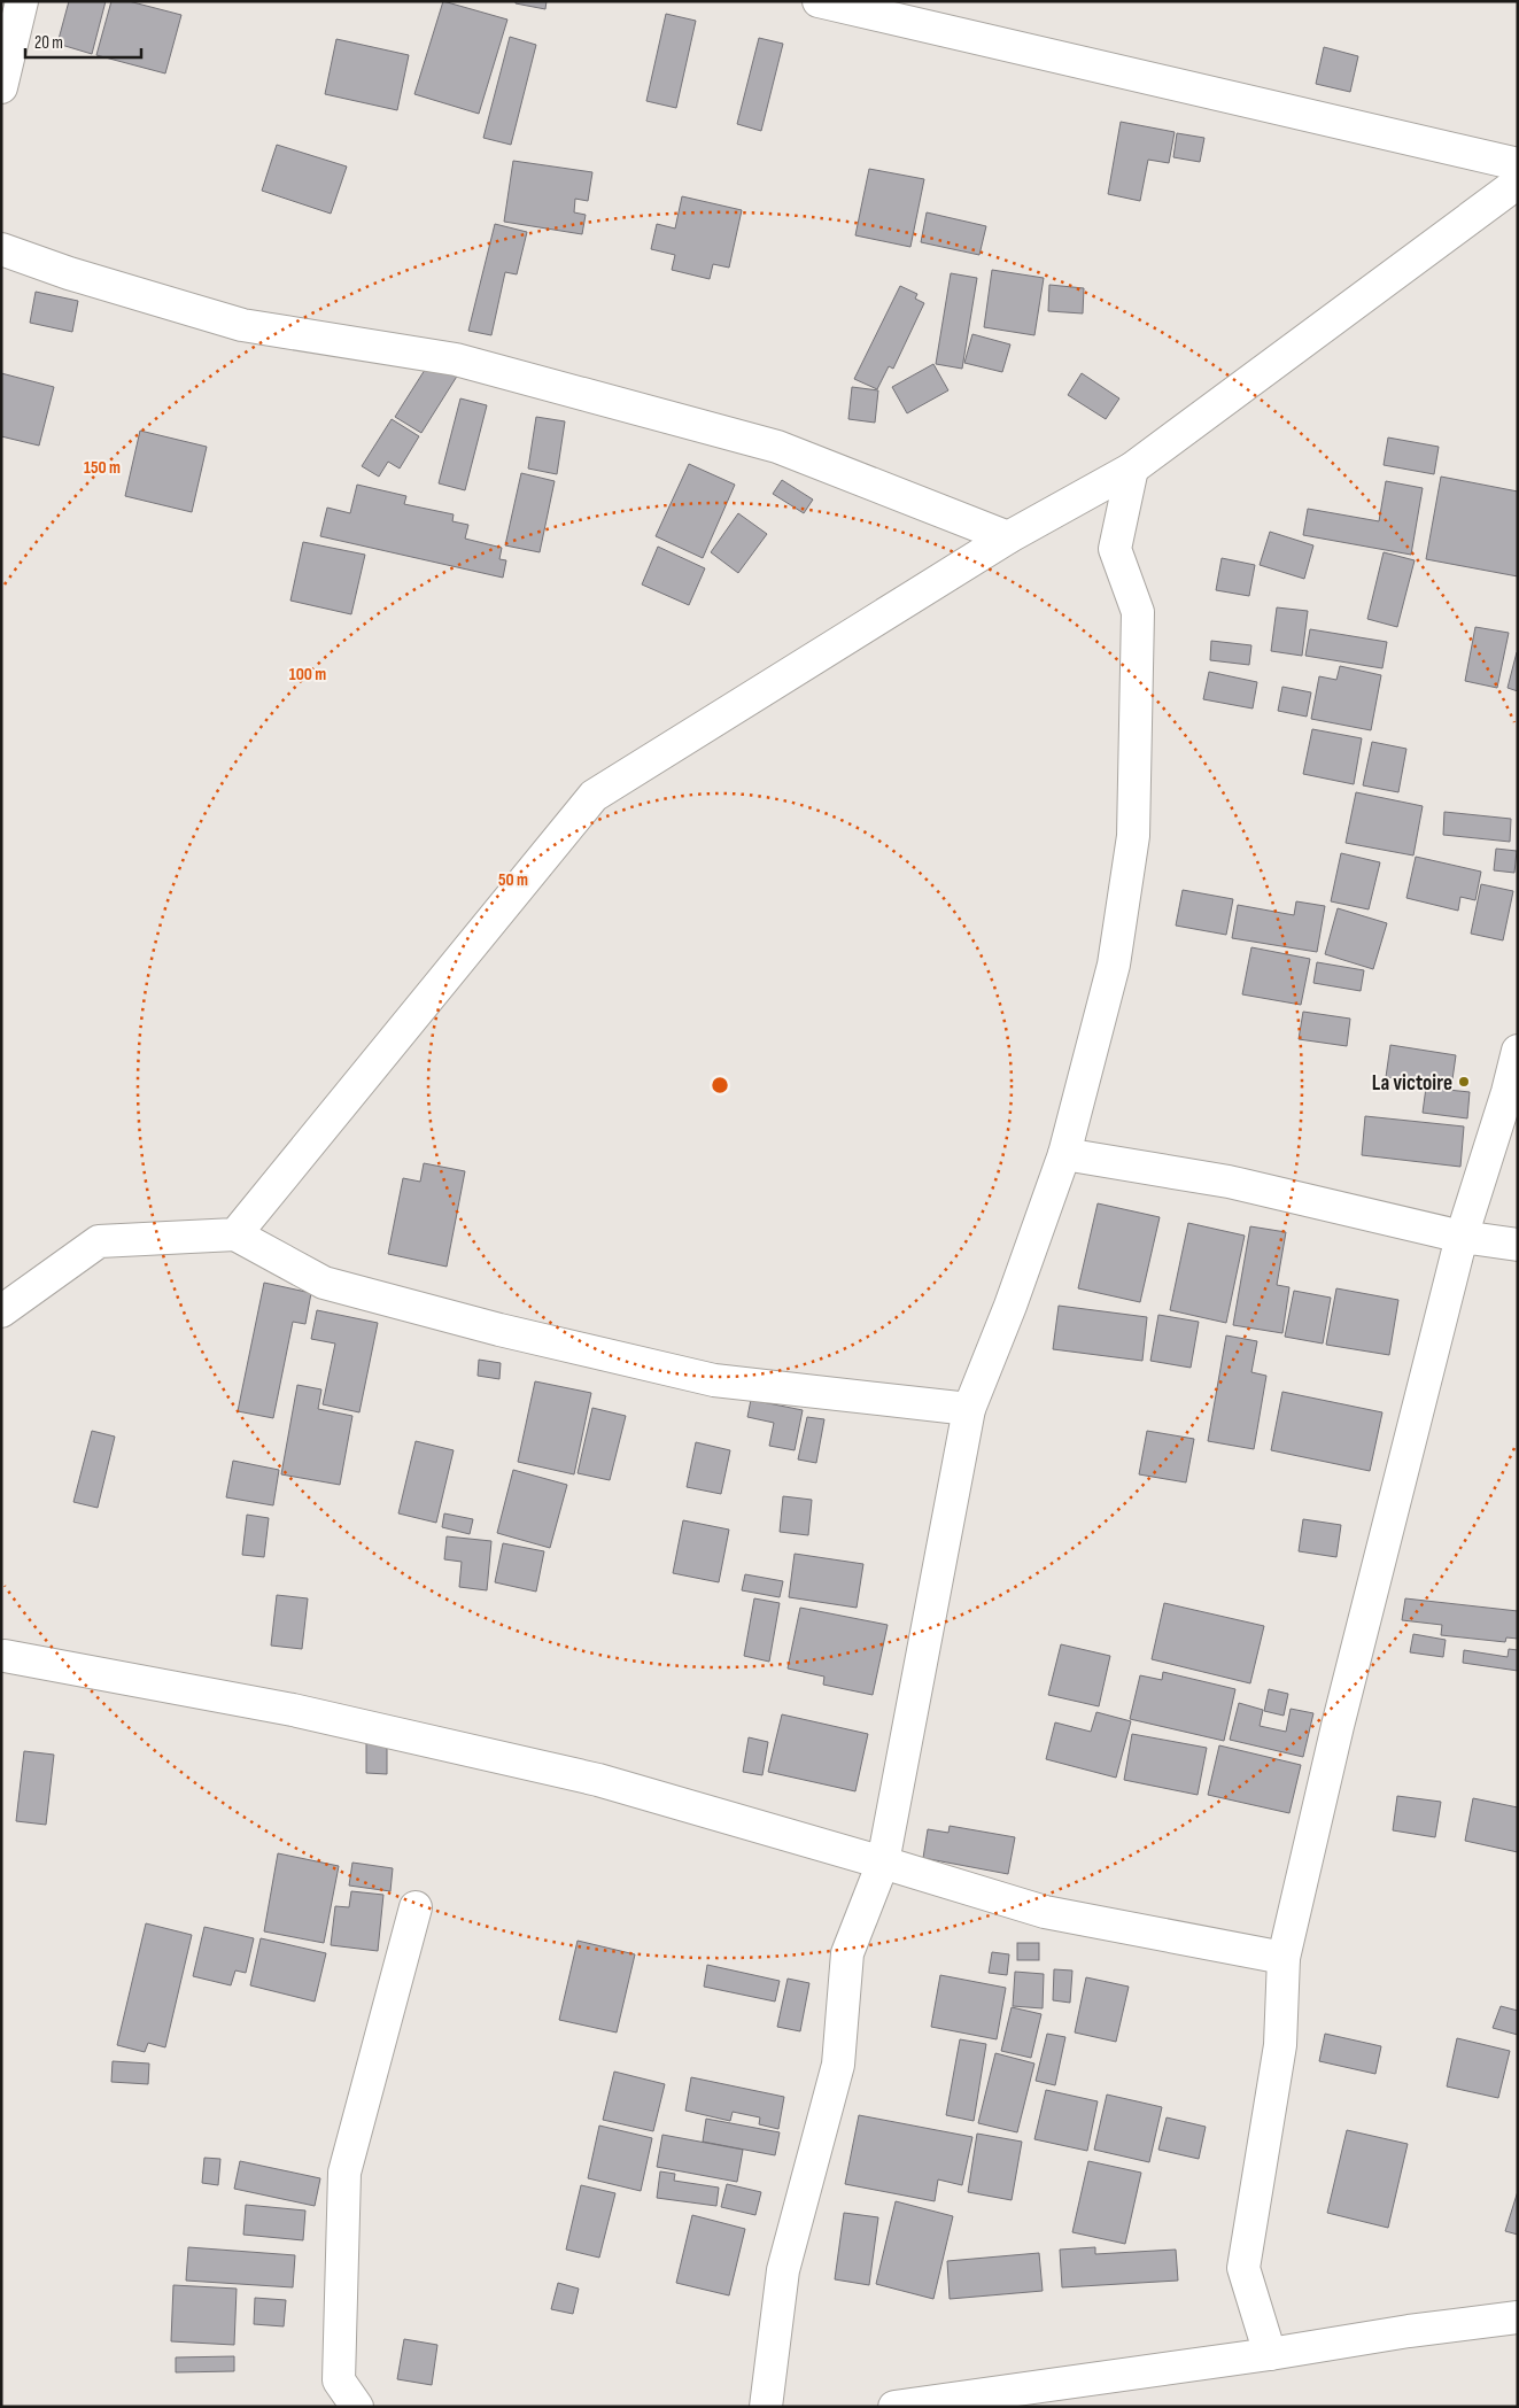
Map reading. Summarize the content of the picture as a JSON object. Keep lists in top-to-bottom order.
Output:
{
  "places": ["La victoire"],
  "scale_bar": "20 m",
  "rings": ["150 m", "100 m", "50 m"]
}
